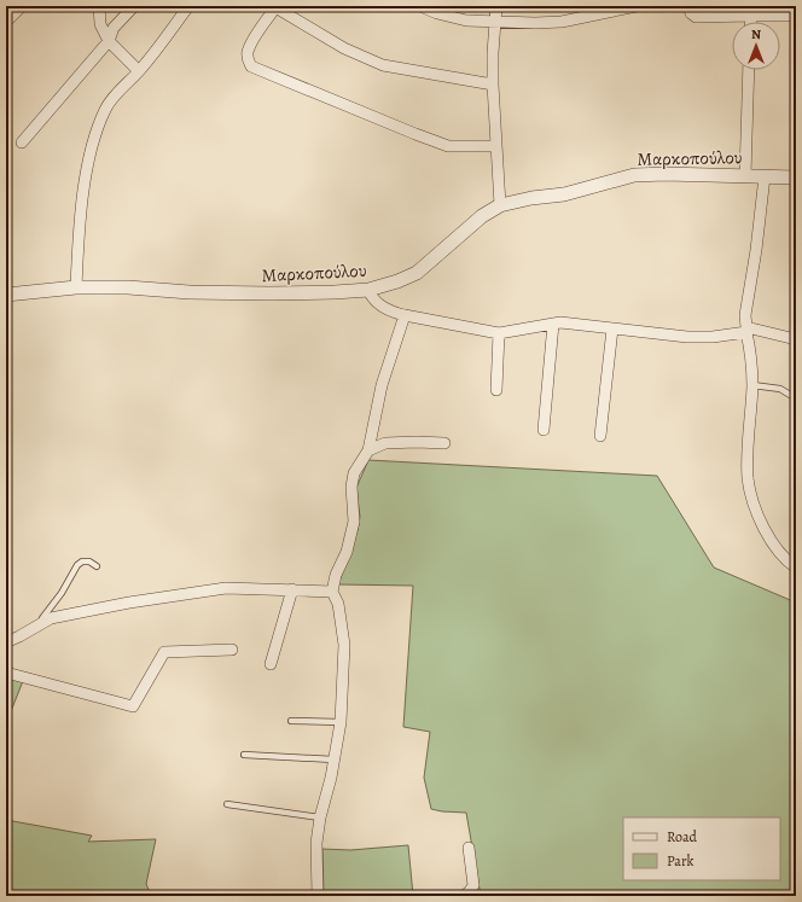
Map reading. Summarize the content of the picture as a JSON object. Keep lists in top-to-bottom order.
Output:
{
  "streets": {
    "street": ["Μαρκοπούλου"]
  },
  "legend": ["Road", "Park"],
  "north": "top"
}
